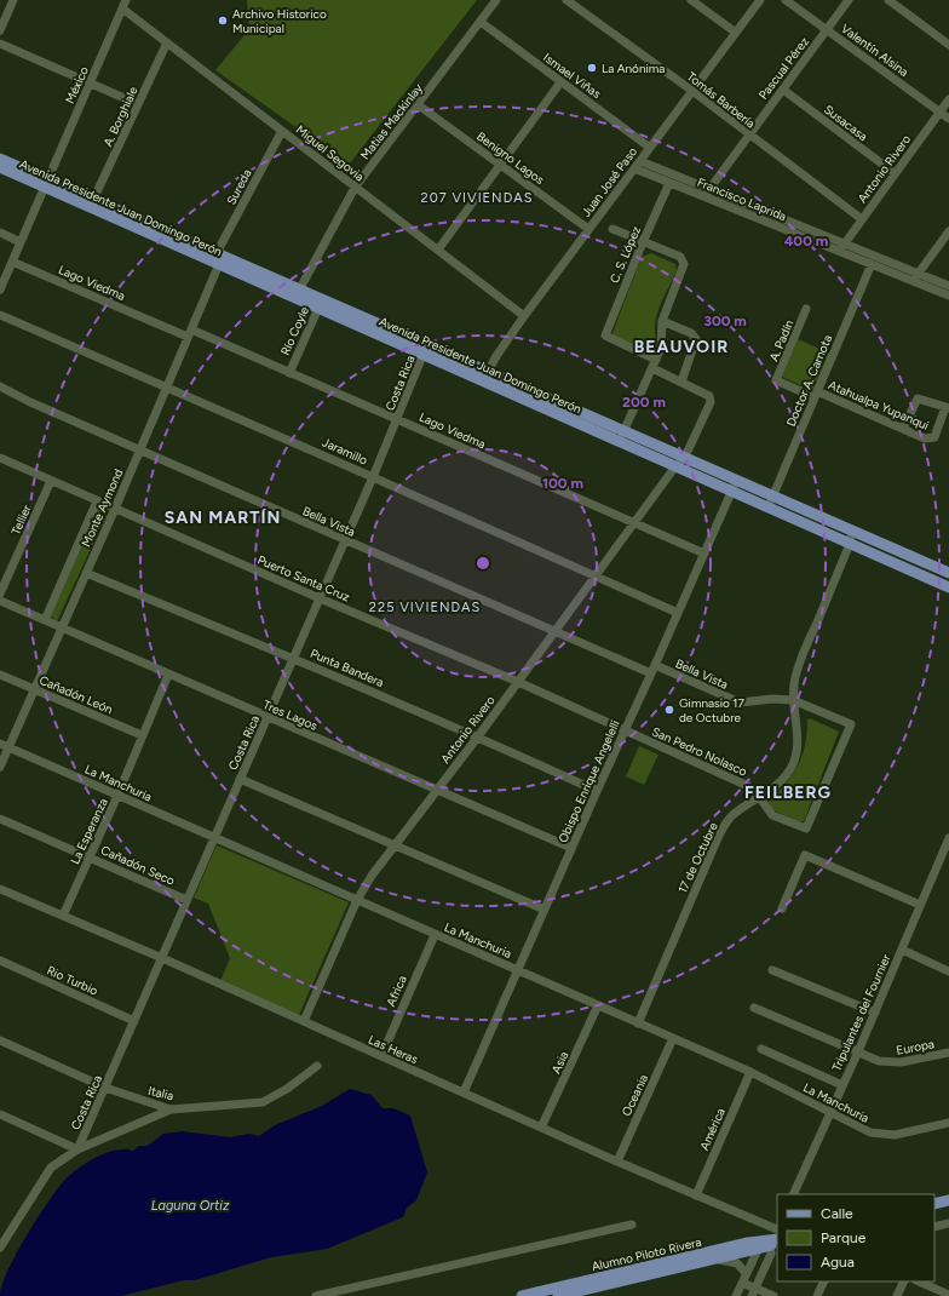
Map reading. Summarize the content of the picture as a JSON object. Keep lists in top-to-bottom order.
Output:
{
  "streets": {
    "main road": ["Avenida Presidente Juan Domingo Perón", "Alumno Piloto Rivera"],
    "street": [
      "Valentín Alsina",
      "Pascual Pérez",
      "Ismael Viñas",
      "México",
      "Tomás Barbería",
      "A. Borghiale",
      "Matias Mackinlay",
      "Susacasa",
      "Miguel Segovia",
      "Benigno Lagos",
      "Antonio Rivero",
      "Juan José Paso",
      "Sureda",
      "Francisco Laprida",
      "C. S. López",
      "Lago Viedma",
      "Río Coyle",
      "A. Padín",
      "Doctor A. Carnota",
      "Costa Rica",
      "Atahualpa Yupanqui",
      "Jaramillo",
      "Monte Aymond",
      "Tellier",
      "Bella Vista",
      "Puerto Santa Cruz",
      "Punta Bandera",
      "Cañadón León",
      "Tres Lagos",
      "San Pedro Nolasco",
      "Obispo Enrique Angelelli",
      "La Manchuria",
      "La Esperanza",
      "17 de Octubre",
      "Cañadón Seco",
      "Rio Turbio",
      "Africa",
      "Tripulantes del Fournier",
      "Europa",
      "Las Heras",
      "Asia",
      "Italia",
      "Oceania",
      "América"
    ]
  },
  "crossings": [
    ["Valentín Alsina", "Pascual Pérez"],
    ["Valentín Alsina", "Antonio Rivero"],
    ["Pascual Pérez", "Tomás Barbería"],
    ["Pascual Pérez", "Susacasa"],
    ["Pascual Pérez", "Francisco Laprida"],
    ["Ismael Viñas", "Matias Mackinlay"],
    ["Ismael Viñas", "Juan José Paso"],
    ["México", "Miguel Segovia"],
    ["México", "Avenida Presidente Juan Domingo Perón"],
    ["México", "Lago Viedma"],
    ["Tomás Barbería", "Antonio Rivero"],
    ["Tomás Barbería", "Juan José Paso"],
    ["A. Borghiale", "Miguel Segovia"],
    ["A. Borghiale", "Avenida Presidente Juan Domingo Perón"],
    ["Matias Mackinlay", "Miguel Segovia"],
    ["Matias Mackinlay", "Benigno Lagos"],
    ["Matias Mackinlay", "Avenida Presidente Juan Domingo Perón"],
    ["Susacasa", "Antonio Rivero"],
    ["Miguel Segovia", "Juan José Paso"],
    ["Miguel Segovia", "Sureda"],
    ["Benigno Lagos", "Juan José Paso"],
    ["Antonio Rivero", "Francisco Laprida"],
    ["Antonio Rivero", "Avenida Presidente Juan Domingo Perón"],
    ["Antonio Rivero", "Lago Viedma"],
    ["Antonio Rivero", "Jaramillo"],
    ["Antonio Rivero", "Bella Vista"],
    ["Antonio Rivero", "Puerto Santa Cruz"],
    ["Antonio Rivero", "Punta Bandera"],
    ["Antonio Rivero", "Tres Lagos"],
    ["Antonio Rivero", "La Manchuria"],
    ["Antonio Rivero", "Las Heras"],
    ["Juan José Paso", "Francisco Laprida"],
    ["Juan José Paso", "Avenida Presidente Juan Domingo Perón"],
    ["Sureda", "Avenida Presidente Juan Domingo Perón"],
    ["Sureda", "Monte Aymond"],
    ["Francisco Laprida", "C. S. López"],
    ["Francisco Laprida", "Doctor A. Carnota"],
    ["Avenida Presidente Juan Domingo Perón", "Río Coyle"],
    ["Avenida Presidente Juan Domingo Perón", "Doctor A. Carnota"],
    ["Avenida Presidente Juan Domingo Perón", "Costa Rica"],
    ["Avenida Presidente Juan Domingo Perón", "Monte Aymond"],
    ["Avenida Presidente Juan Domingo Perón", "Obispo Enrique Angelelli"],
    ["Avenida Presidente Juan Domingo Perón", "17 de Octubre"],
    ["Lago Viedma", "Río Coyle"],
    ["Lago Viedma", "Costa Rica"],
    ["Lago Viedma", "Monte Aymond"],
    ["Lago Viedma", "Obispo Enrique Angelelli"],
    ["A. Padín", "Atahualpa Yupanqui"],
    ["Doctor A. Carnota", "Atahualpa Yupanqui"],
    ["Costa Rica", "Jaramillo"],
    ["Costa Rica", "Bella Vista"],
    ["Costa Rica", "Puerto Santa Cruz"],
    ["Costa Rica", "Punta Bandera"],
    ["Costa Rica", "Tres Lagos"],
    ["Costa Rica", "La Manchuria"],
    ["Costa Rica", "Cañadón Seco"],
    ["Costa Rica", "Rio Turbio"],
    ["Costa Rica", "Las Heras"],
    ["Costa Rica", "Italia"],
    ["Jaramillo", "Monte Aymond"],
    ["Jaramillo", "Obispo Enrique Angelelli"],
    ["Monte Aymond", "Bella Vista"],
    ["Monte Aymond", "Puerto Santa Cruz"],
    ["Monte Aymond", "Punta Bandera"],
    ["Monte Aymond", "Cañadón León"],
    ["Monte Aymond", "Tres Lagos"],
    ["Monte Aymond", "La Manchuria"],
    ["Tellier", "Puerto Santa Cruz"],
    ["Bella Vista", "San Pedro Nolasco"],
    ["Bella Vista", "Obispo Enrique Angelelli"],
    ["Bella Vista", "17 de Octubre"],
    ["Puerto Santa Cruz", "San Pedro Nolasco"],
    ["Puerto Santa Cruz", "Obispo Enrique Angelelli"],
    ["Punta Bandera", "Obispo Enrique Angelelli"],
    ["Cañadón León", "La Esperanza"],
    ["Tres Lagos", "Obispo Enrique Angelelli"],
    ["Tres Lagos", "La Esperanza"],
    ["San Pedro Nolasco", "Obispo Enrique Angelelli"],
    ["San Pedro Nolasco", "17 de Octubre"],
    ["Obispo Enrique Angelelli", "La Manchuria"],
    ["Obispo Enrique Angelelli", "Las Heras"],
    ["La Manchuria", "La Esperanza"],
    ["La Manchuria", "17 de Octubre"],
    ["La Manchuria", "Africa"],
    ["La Manchuria", "Tripulantes del Fournier"],
    ["La Manchuria", "Asia"],
    ["La Manchuria", "Oceania"],
    ["La Manchuria", "América"],
    ["La Esperanza", "Cañadón Seco"],
    ["La Esperanza", "Las Heras"],
    ["Africa", "Las Heras"],
    ["Tripulantes del Fournier", "Europa"],
    ["Las Heras", "Asia"],
    ["Las Heras", "Oceania"],
    ["Las Heras", "América"],
    ["Las Heras", "Alumno Piloto Rivera"]
  ],
  "districts": [
    "207 VIVIENDAS",
    "BEAUVOIR",
    "SAN MARTÍN",
    "225 VIVIENDAS",
    "FEILBERG"
  ],
  "water": ["Laguna Ortiz"],
  "places": ["Archivo Historico Municipal", "La Anónima", "Gimnasio 17 de Octubre"],
  "legend": ["Calle", "Parque", "Agua"],
  "rings": [
    "400 m",
    "300 m",
    "200 m",
    "100 m"
  ]
}
